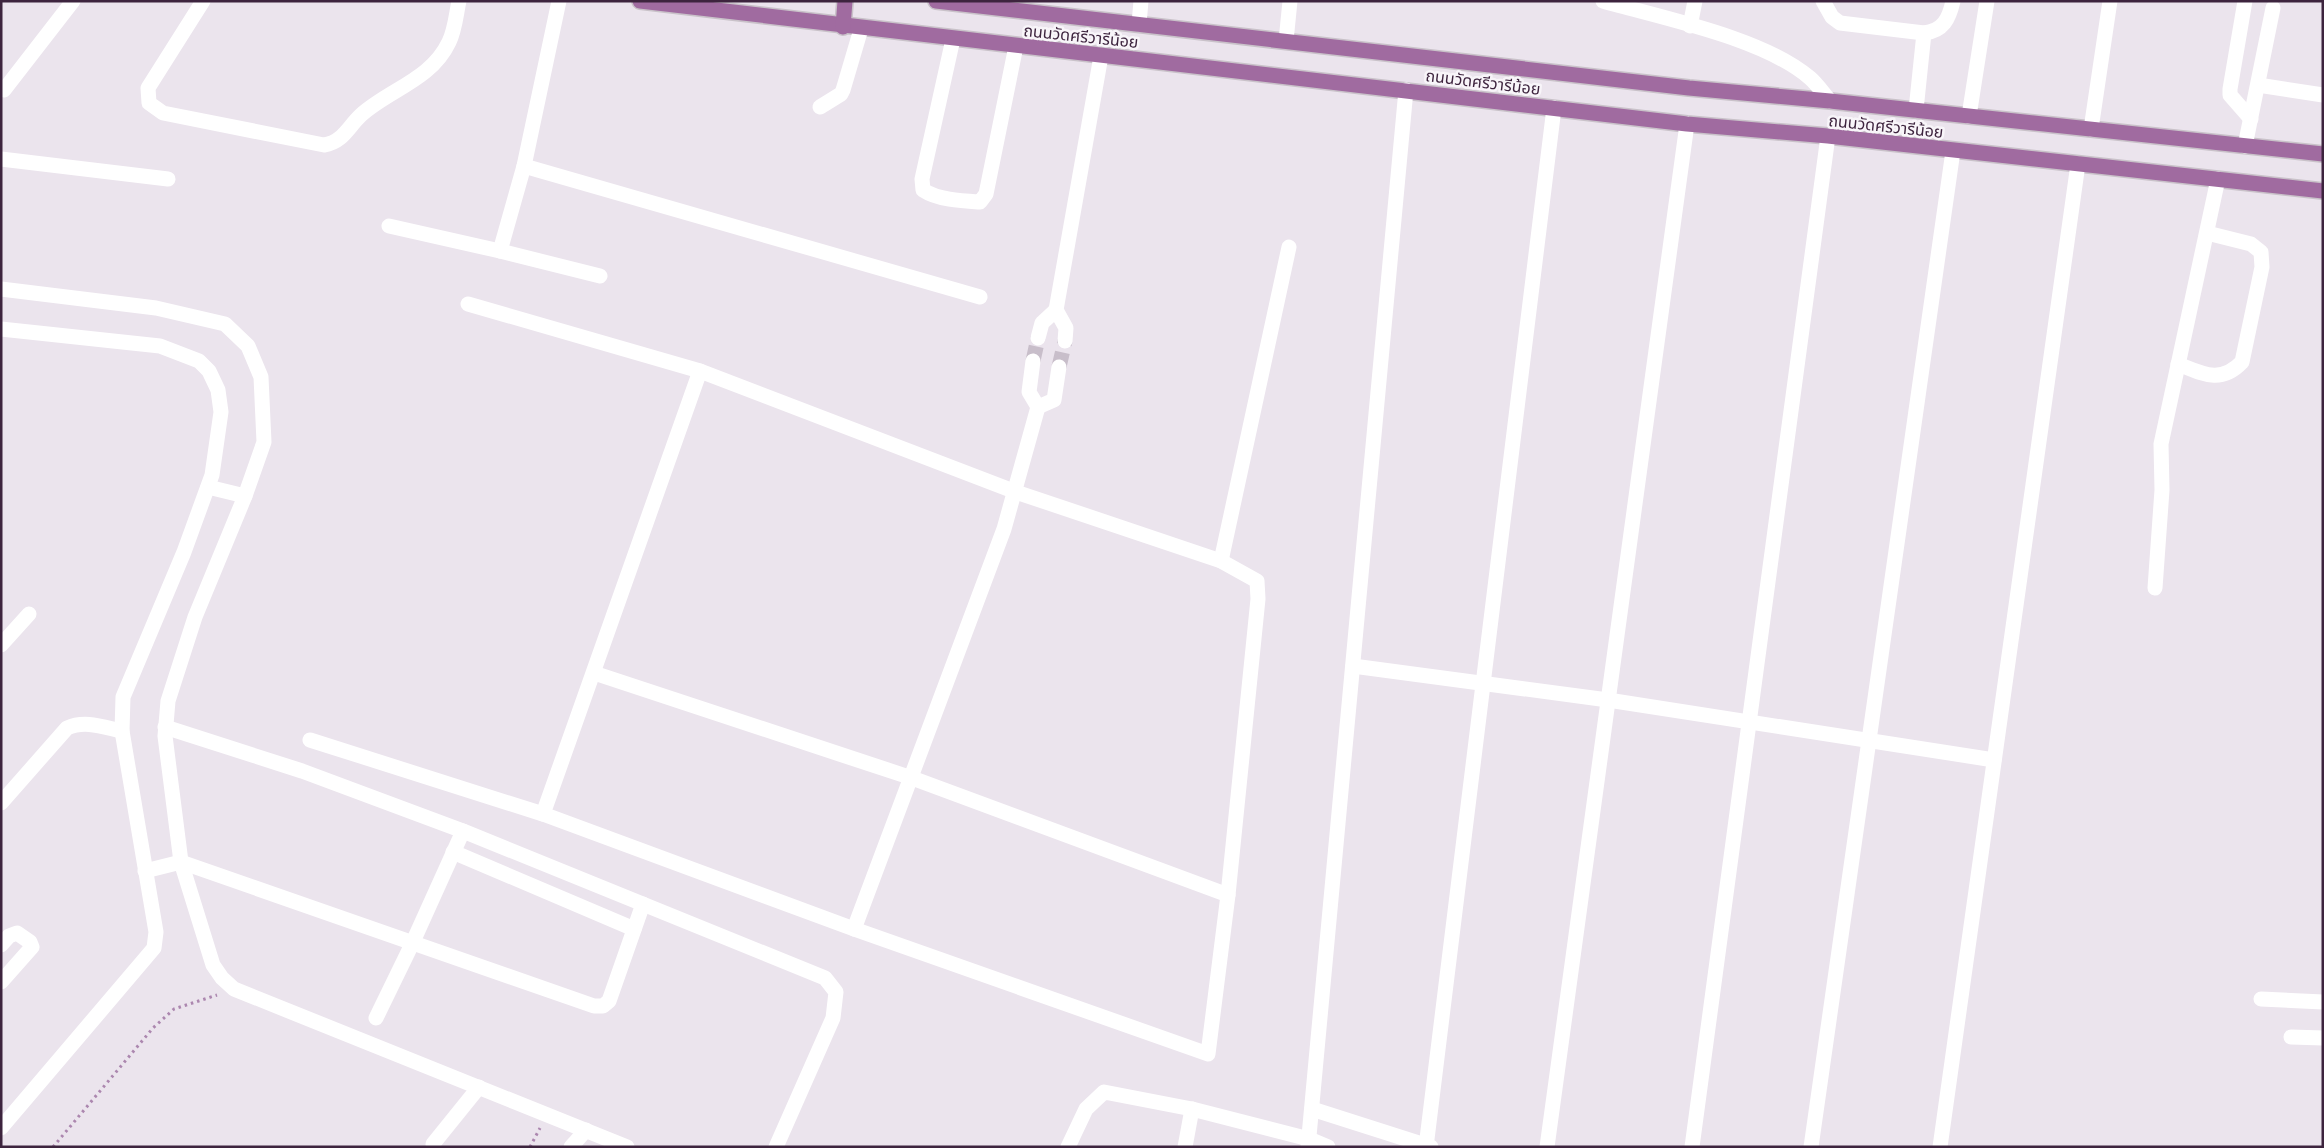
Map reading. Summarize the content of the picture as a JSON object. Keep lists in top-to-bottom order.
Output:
{
  "streets": {
    "main road": ["ถนนวัดศรีวารีน้อย"]
  }
}
